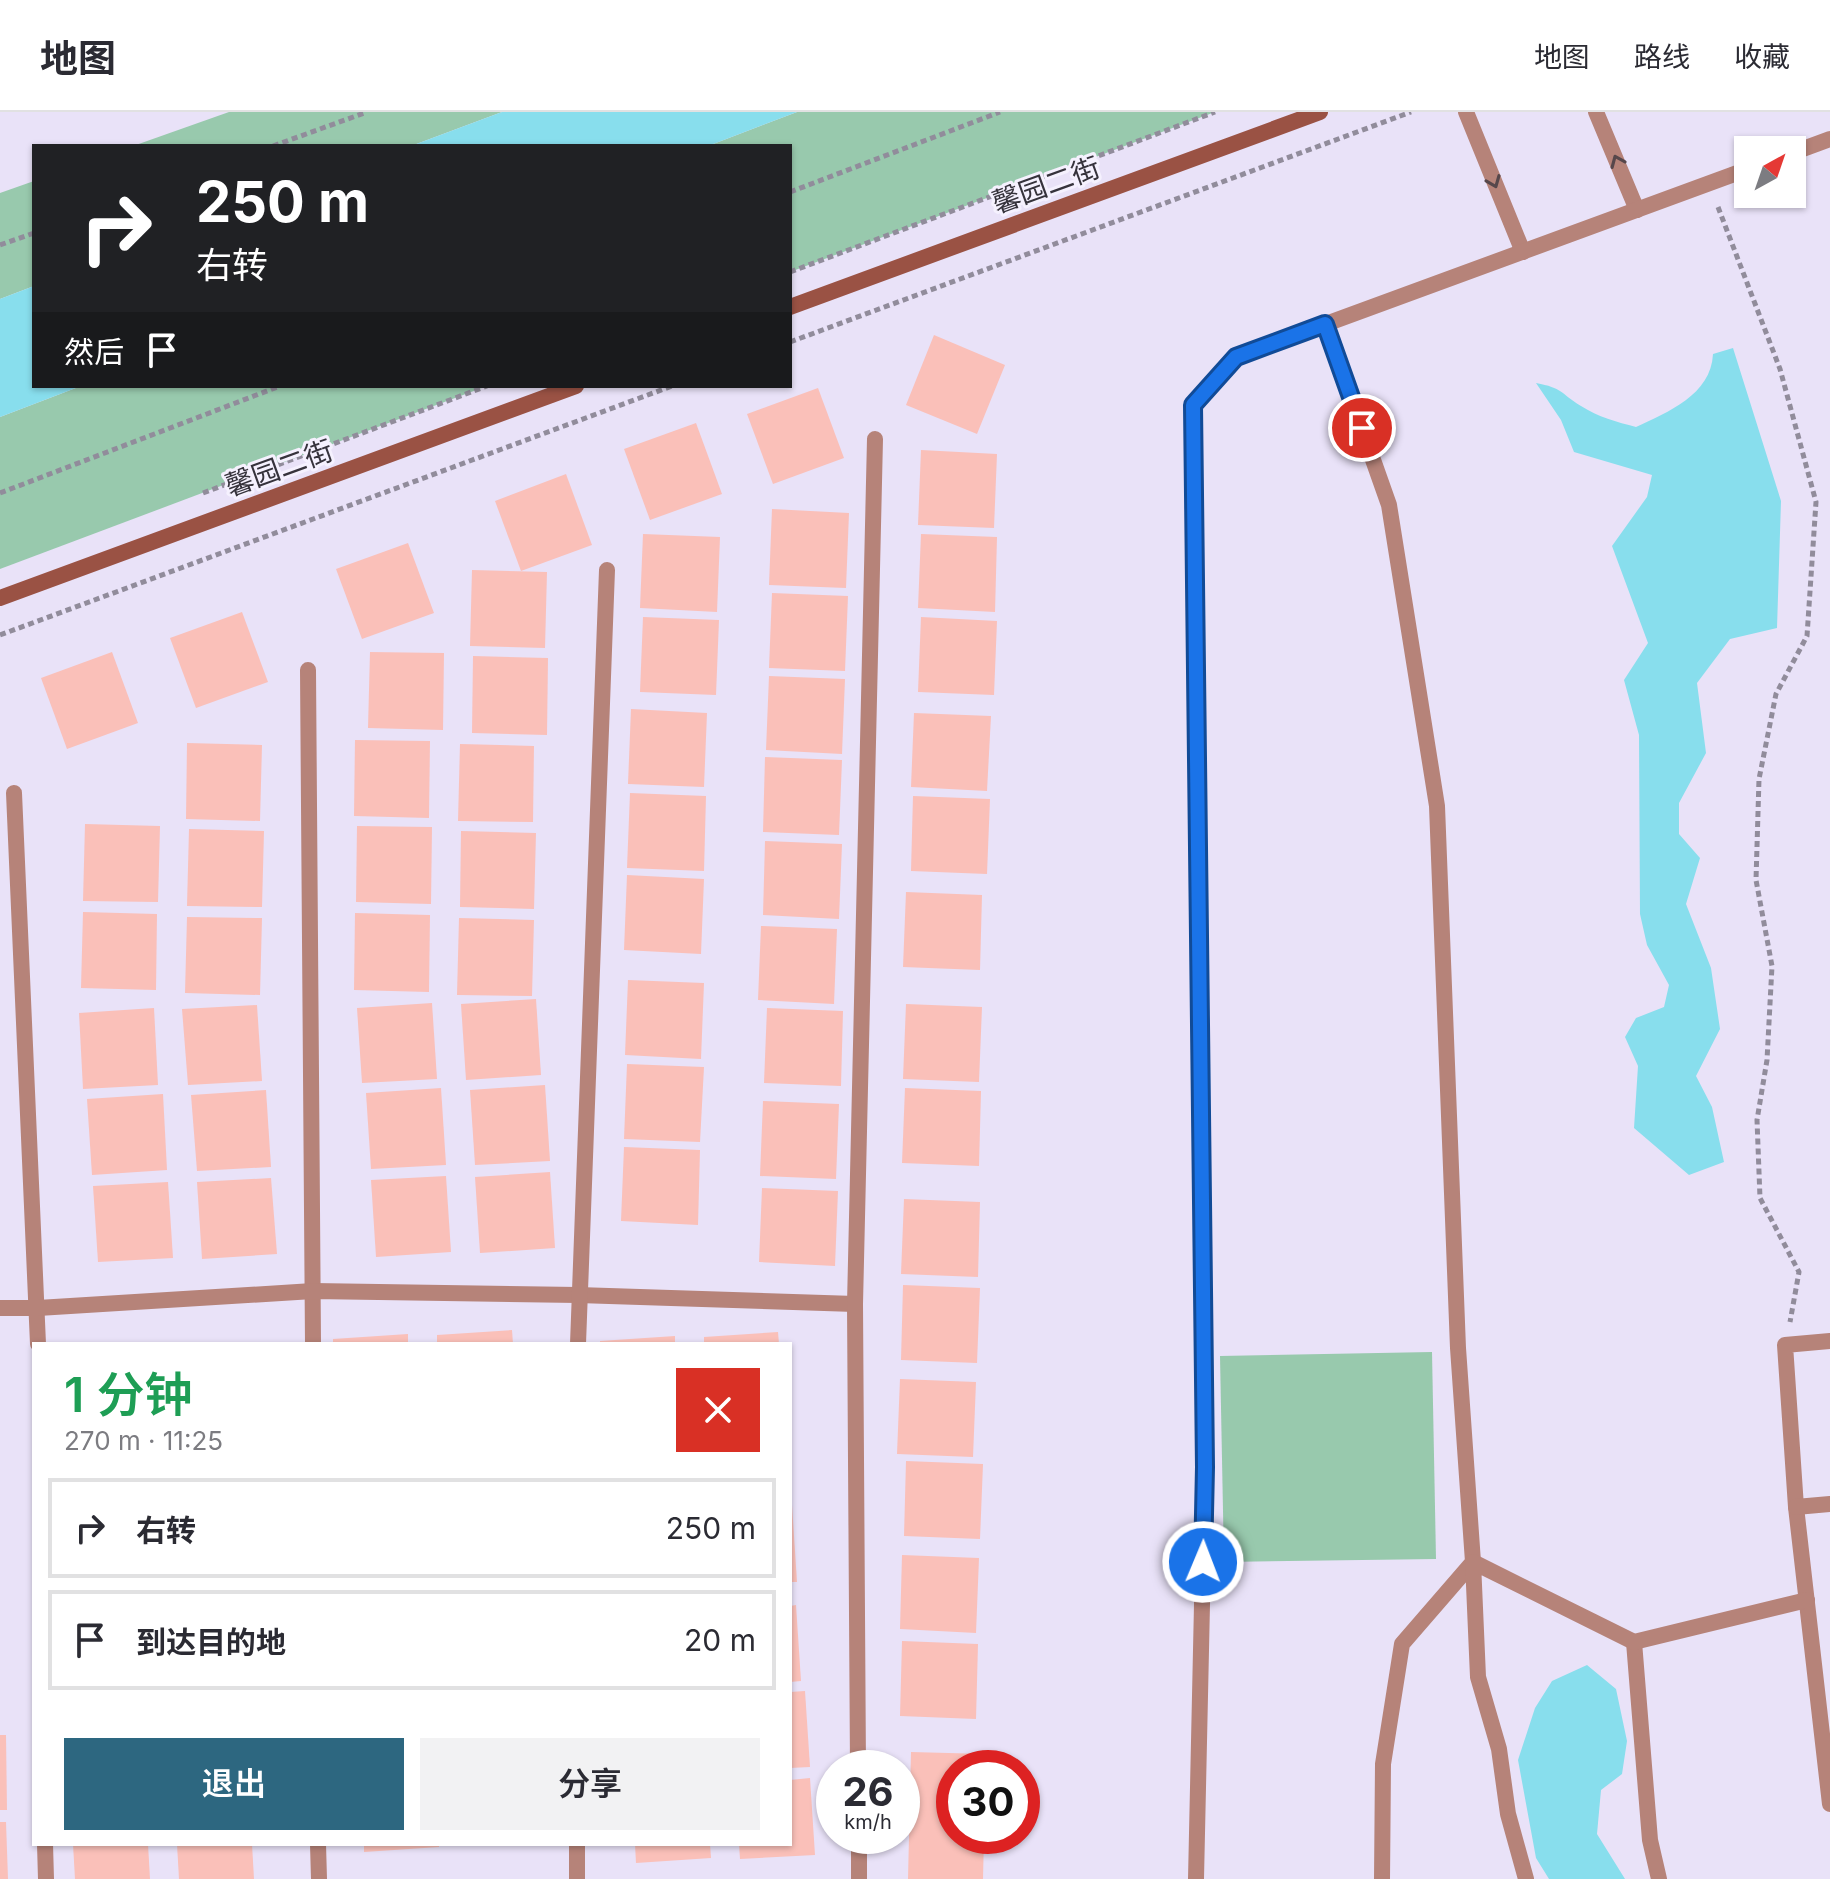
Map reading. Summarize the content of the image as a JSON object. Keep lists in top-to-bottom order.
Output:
{
  "streets": {
    "street": ["馨园二街"]
  },
  "north": "top right",
  "page": {
    "header": "地图",
    "nav": ["地图", "路线", "收藏"],
    "turn": ["250 m", "右转"],
    "then": "然后",
    "heading": ["1 分钟", "270 m · 11:25"],
    "list": [
      {
        "name": "右转",
        "value": "250 m"
      },
      {
        "name": "到达目的地",
        "value": "20 m"
      }
    ],
    "buttons": ["退出", "分享"],
    "speed": "26 km/h",
    "limit": "30"
  }
}
